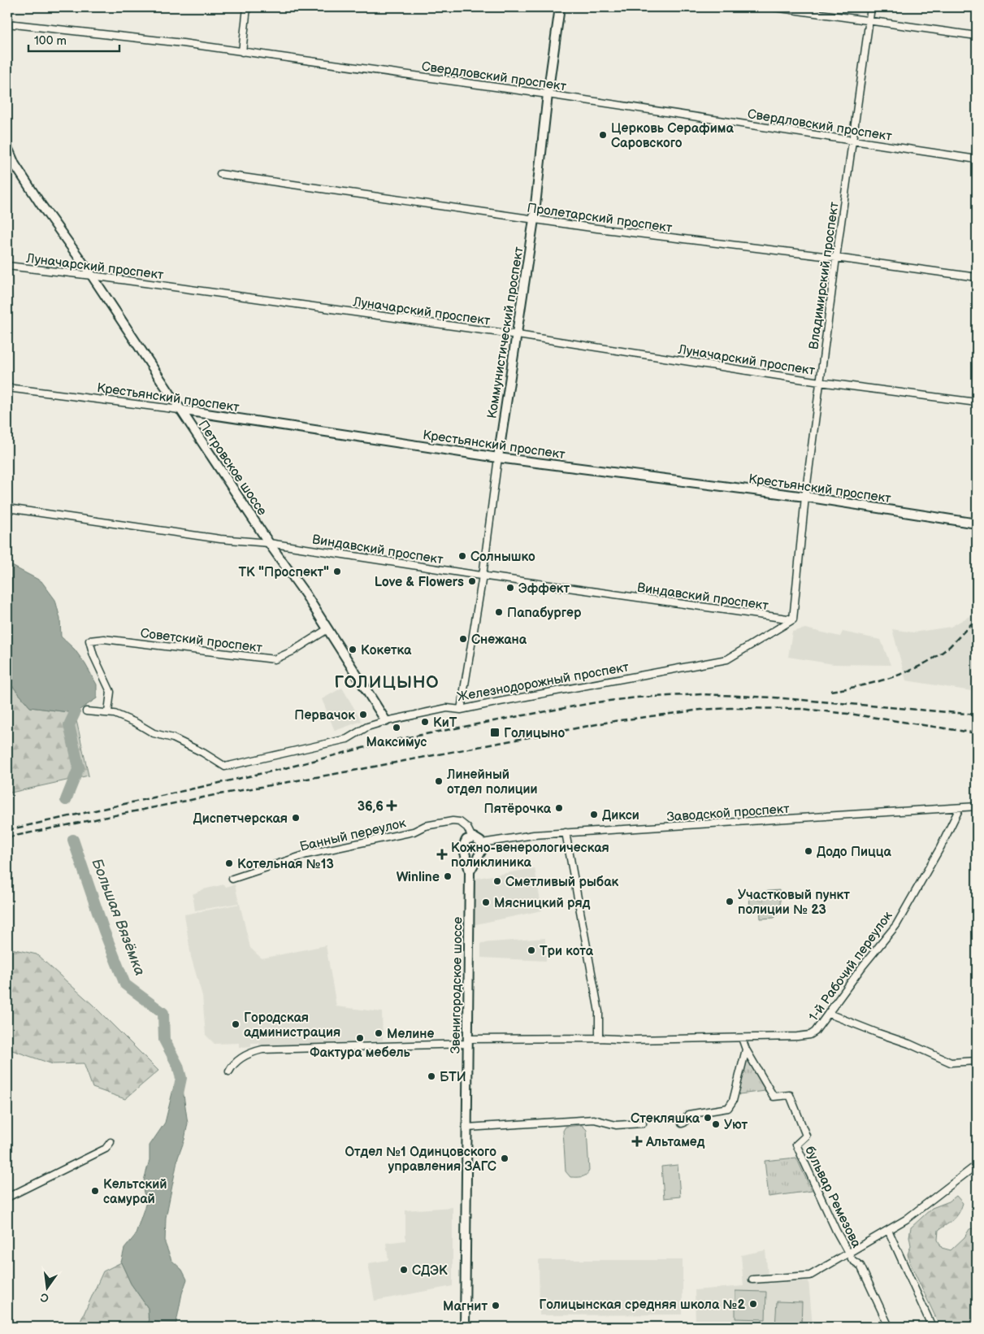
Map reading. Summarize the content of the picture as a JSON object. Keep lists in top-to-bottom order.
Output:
{
  "streets": {
    "street": [
      "Свердловский проспект",
      "Пролетарский проспект",
      "Луначарский проспект",
      "Владимирский проспект",
      "Коммунистический проспект",
      "Крестьянский проспект",
      "Петровское шоссе",
      "Виндавский проспект",
      "Советский проспект",
      "Железнодорожный проспект",
      "Заводской проспект",
      "Банный переулок",
      "1-й Рабочий переулок",
      "Звенигородское шоссе",
      "бульвар Ремезова"
    ]
  },
  "crossings": [
    ["Свердловский проспект", "Владимирский проспект"],
    ["Свердловский проспект", "Коммунистический проспект"],
    ["Пролетарский проспект", "Владимирский проспект"],
    ["Пролетарский проспект", "Коммунистический проспект"],
    ["Луначарский проспект", "Владимирский проспект"],
    ["Луначарский проспект", "Коммунистический проспект"],
    ["Луначарский проспект", "Петровское шоссе"],
    ["Владимирский проспект", "Крестьянский проспект"],
    ["Владимирский проспект", "Виндавский проспект"],
    ["Владимирский проспект", "Железнодорожный проспект"],
    ["Коммунистический проспект", "Крестьянский проспект"],
    ["Коммунистический проспект", "Виндавский проспект"],
    ["Коммунистический проспект", "Железнодорожный проспект"],
    ["Крестьянский проспект", "Петровское шоссе"],
    ["Петровское шоссе", "Виндавский проспект"],
    ["Петровское шоссе", "Советский проспект"],
    ["Петровское шоссе", "Железнодорожный проспект"],
    ["Виндавский проспект", "Железнодорожный проспект"],
    ["Советский проспект", "Железнодорожный проспект"],
    ["Заводской проспект", "Банный переулок"],
    ["Заводской проспект", "1-й Рабочий переулок"],
    ["1-й Рабочий переулок", "Звенигородское шоссе"],
    ["1-й Рабочий переулок", "бульвар Ремезова"]
  ],
  "districts": ["ГОЛИЦЫНО"],
  "water": ["Большая Вязёмка"],
  "places": {
    "other": [
      "Церковь Серафима Саровского",
      "Солнышко",
      "ТК \"Проспект\"",
      "Love & Flowers",
      "Эффект",
      "Папабургер",
      "Снежана",
      "Кокетка",
      "Первачок",
      "КиТ",
      "Максимус",
      "Линейный отдел полиции",
      "Пятёрочка",
      "Дикси",
      "Диспетчерская",
      "Додо Пицца",
      "Котельная №13",
      "Winline",
      "Сметливый рыбак",
      "Участковый пункт полиции № 23",
      "Мясницкий ряд",
      "Три кота",
      "Городская администрация",
      "Мелине",
      "Фактура мебель",
      "БТИ",
      "Стекляшка",
      "Уют",
      "Отдел №1 Одинцовского управления ЗАГС",
      "Кельтский самурай",
      "СДЭК",
      "Голицынская средняя школа №2",
      "Магнит"
    ],
    "transit": ["Голицыно"],
    "health": ["36,6", "Кожно-венерологическая поликлиника", "Альтамед"]
  },
  "scale_bar": "100 m",
  "north": "bottom"
}
